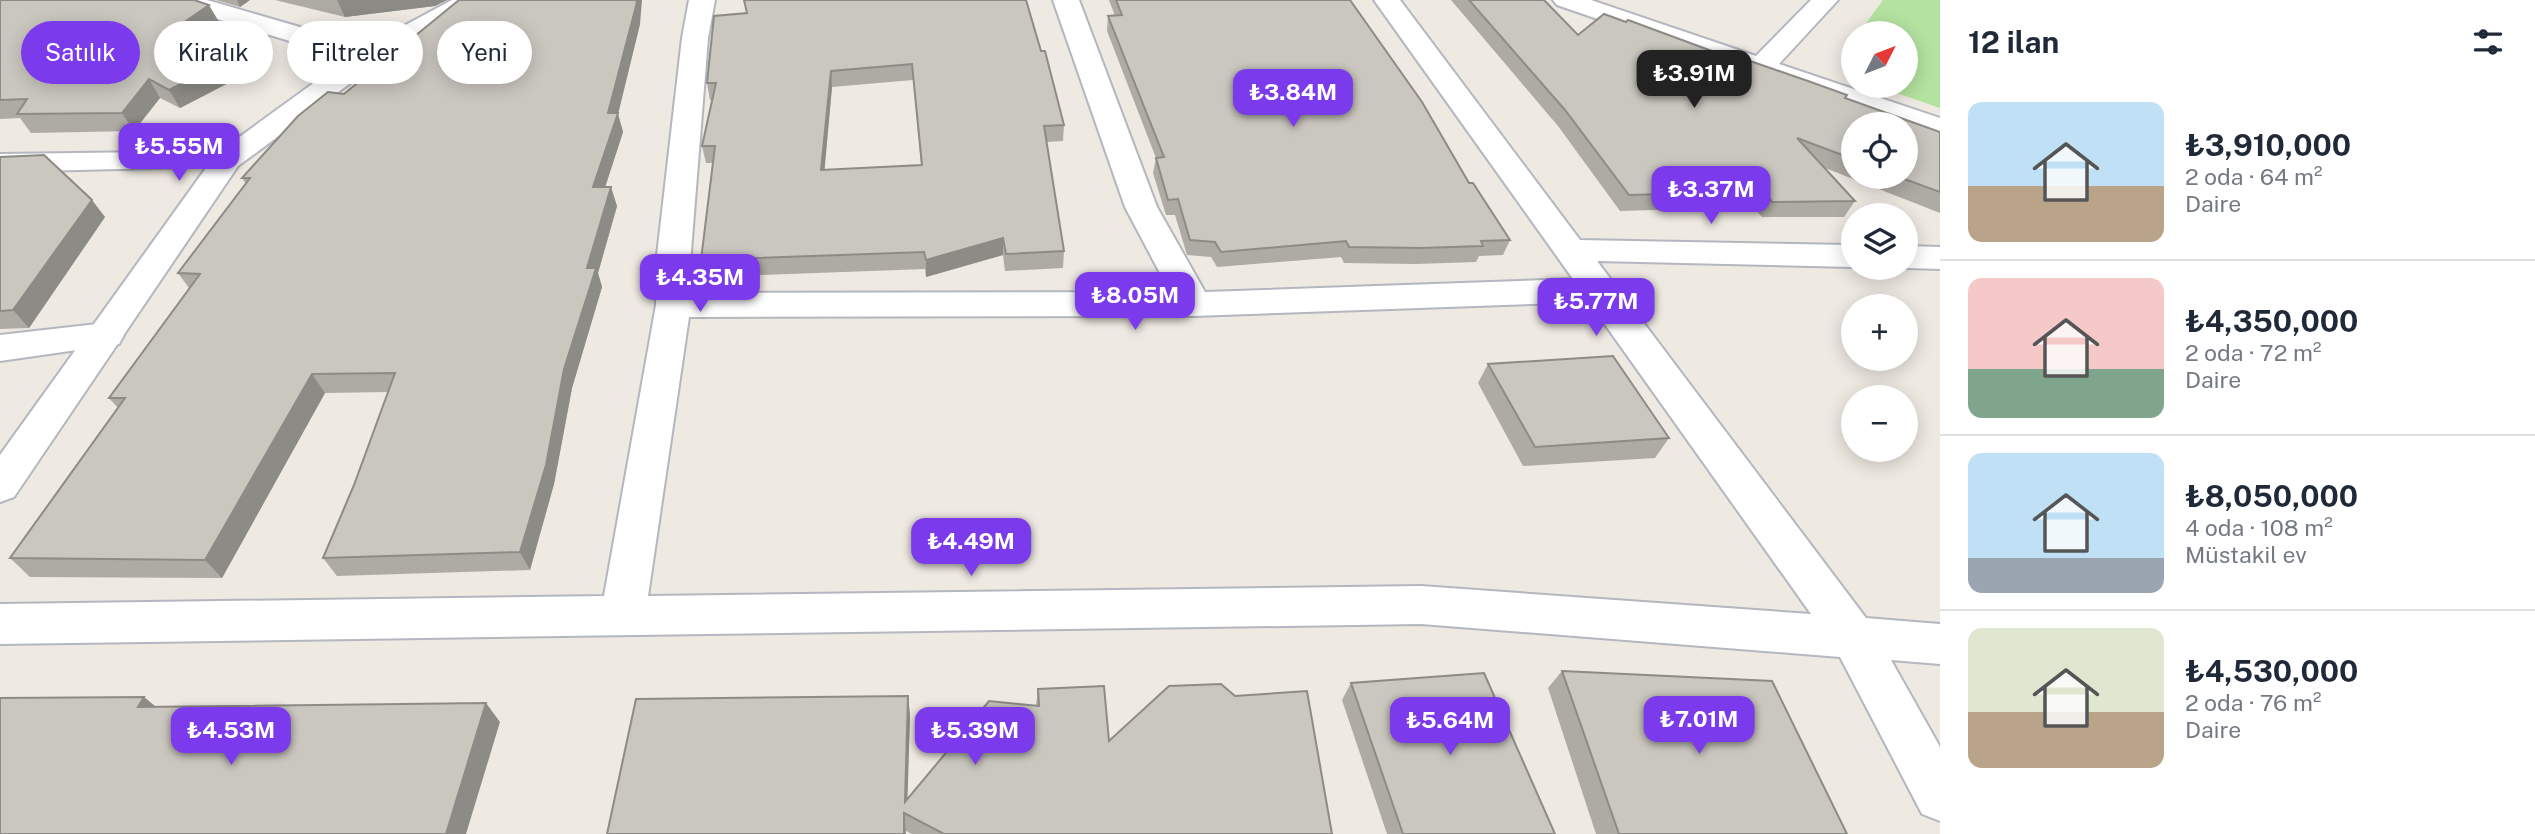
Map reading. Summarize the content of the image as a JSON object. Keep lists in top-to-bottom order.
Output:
{
  "north": "top right",
  "page": {
    "heading": "12 ilan",
    "map_buttons": ["+", "−"],
    "chip": [
      "Satılık",
      "Kiralık",
      "Filtreler",
      "Yeni"
    ],
    "price": [
      "₺3.91M",
      "₺3.84M",
      "₺5.55M",
      "₺3.37M",
      "₺4.35M",
      "₺8.05M",
      "₺5.77M",
      "₺4.49M",
      "₺7.01M",
      "₺5.64M",
      "₺4.53M",
      "₺5.39M"
    ],
    "list": [
      {
        "name": "₺3,910,000",
        "note": "2 oda · 64 m² · Daire"
      },
      {
        "name": "₺4,350,000",
        "note": "2 oda · 72 m² · Daire"
      },
      {
        "name": "₺8,050,000",
        "note": "4 oda · 108 m² · Müstakil ev"
      },
      {
        "name": "₺4,530,000",
        "note": "2 oda · 76 m² · Daire"
      }
    ]
  }
}
